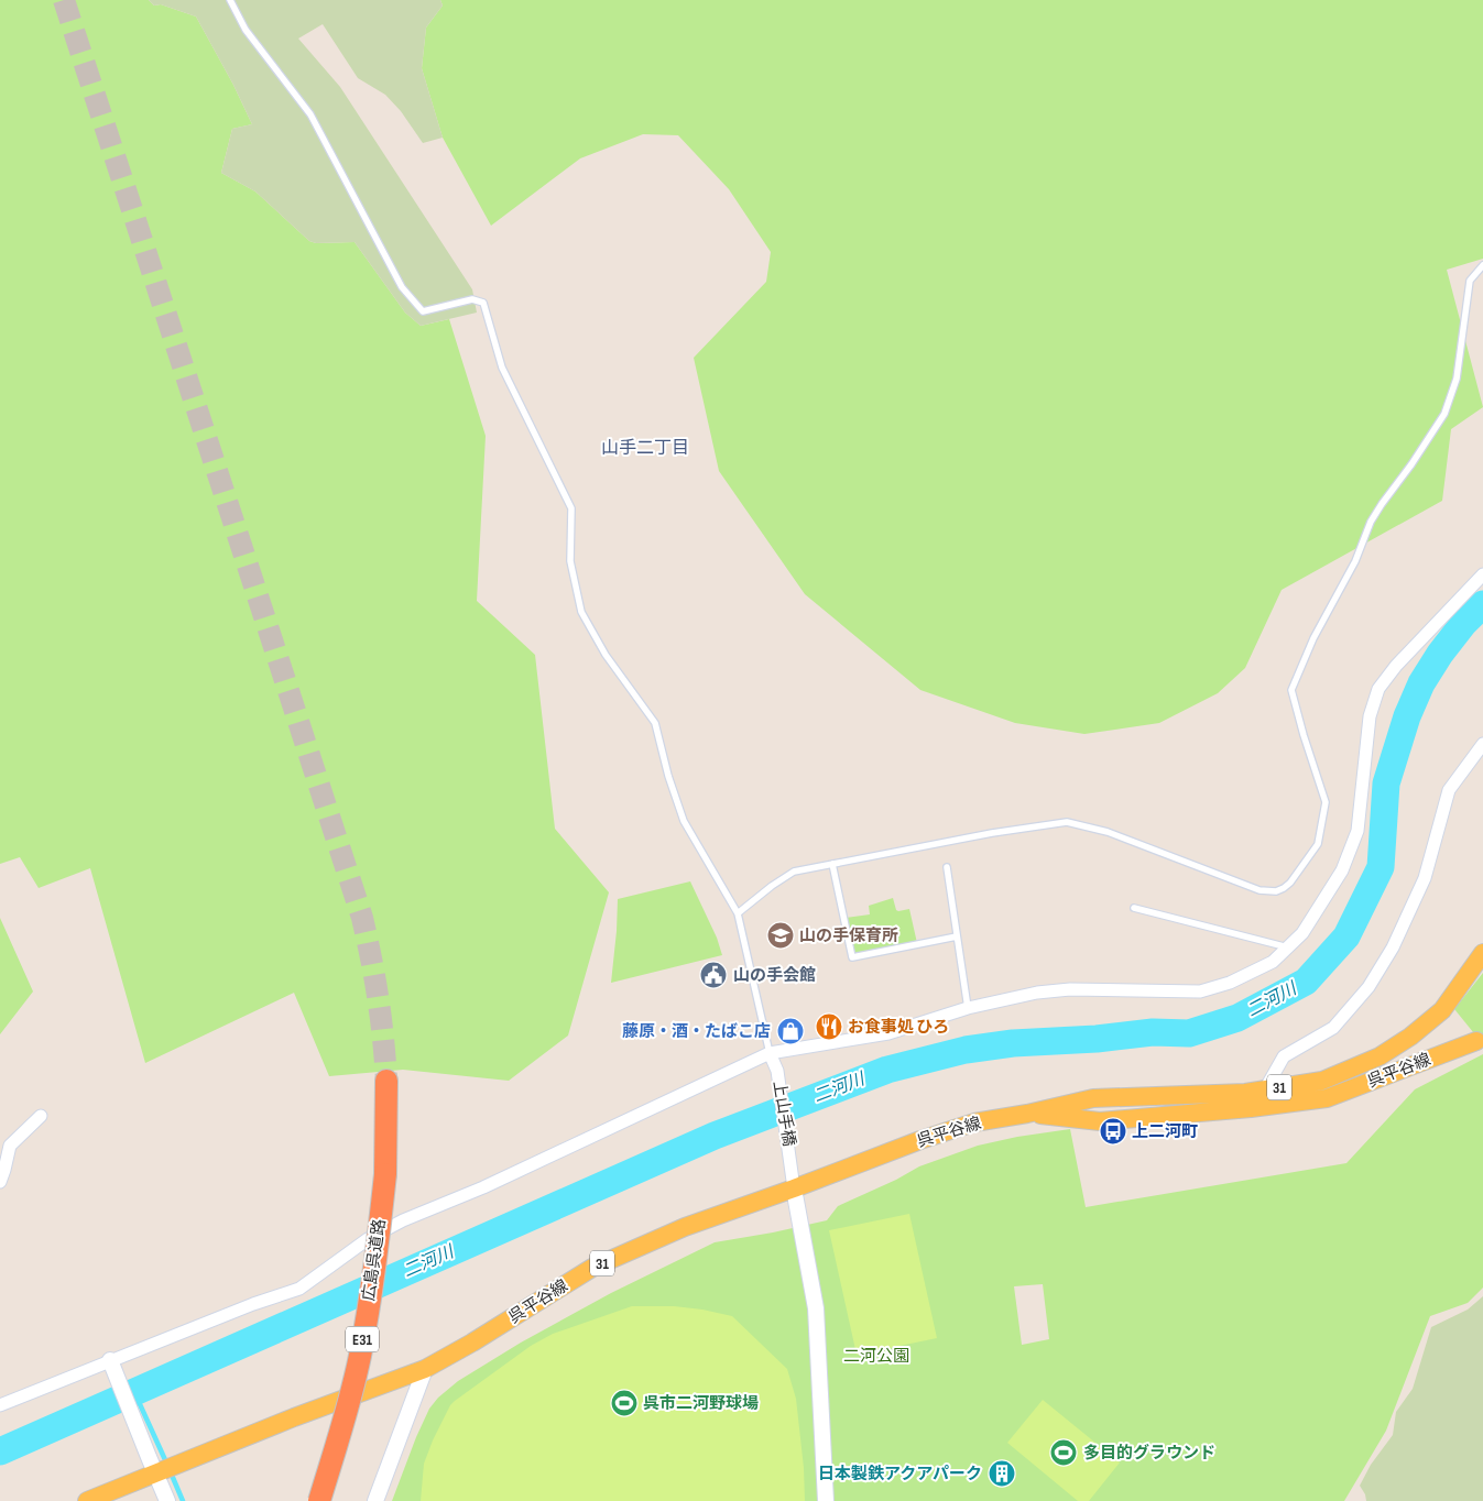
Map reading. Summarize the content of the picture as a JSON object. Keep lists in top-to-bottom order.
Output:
{
  "streets": {
    "highway": ["広島呉道路", "E31"],
    "main road": ["呉平谷線", "31"],
    "street": ["上山手橋"]
  },
  "crossings": [
    ["呉平谷線", "上山手橋"]
  ],
  "districts": ["山手二丁目"],
  "water": ["二河川"],
  "parks": ["二河公園"],
  "places": {
    "school or university": ["山の手保育所"],
    "public building": ["山の手会館"],
    "restaurant": ["お食事処 ひろ"],
    "shop": ["藤原・酒・たばこ店"],
    "bus stop": ["上二河町"],
    "sports": ["呉市二河野球場", "多目的グラウンド"],
    "building": ["日本製鉄アクアパーク"]
  }
}
